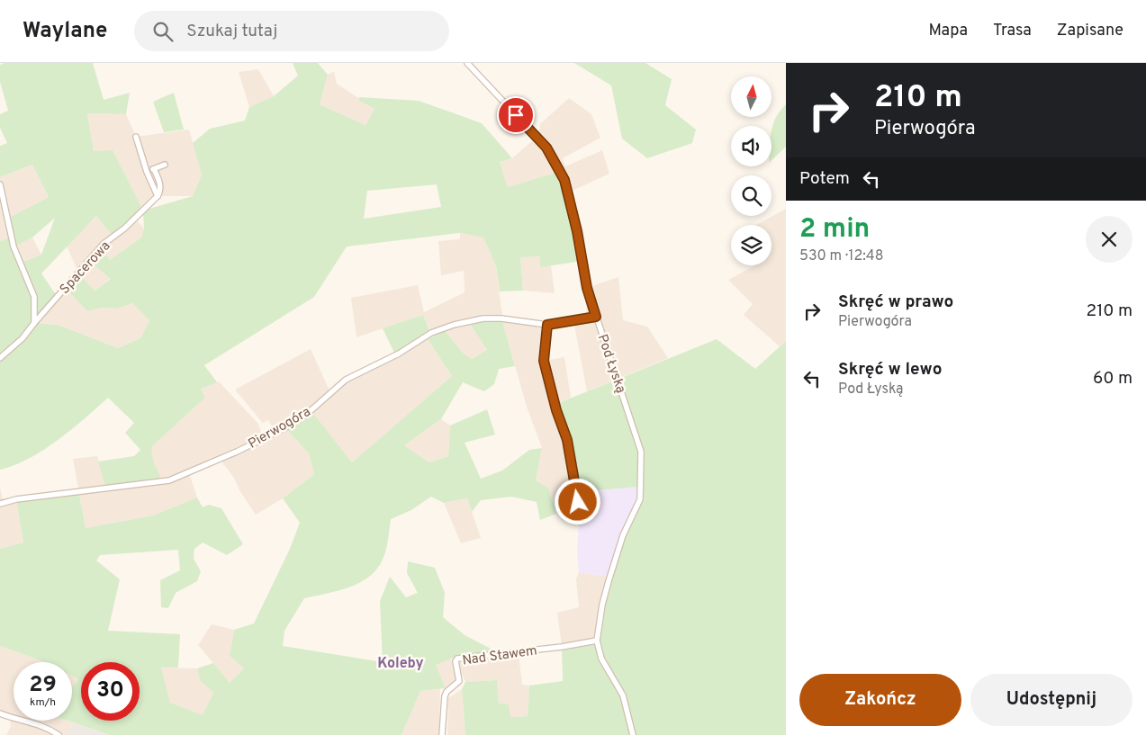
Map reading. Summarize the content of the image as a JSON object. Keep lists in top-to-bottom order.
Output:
{
  "streets": {
    "street": [
      "Spacerowa",
      "Pod Łyską",
      "Pierwogóra",
      "Nad Stawem"
    ]
  },
  "crossings": [
    ["Pod Łyską", "Pierwogóra"],
    ["Pod Łyską", "Nad Stawem"]
  ],
  "districts": ["Koleby"],
  "north": "top",
  "page": {
    "header": "Waylane",
    "search": "Szukaj tutaj",
    "nav": ["Mapa", "Trasa", "Zapisane"],
    "turn": ["210 m", "Pierwogóra"],
    "then": "Potem",
    "heading": ["2 min", "530 m · 12:48"],
    "list": [
      {
        "name": "Skręć w prawo",
        "note": "Pierwogóra",
        "value": "210 m"
      },
      {
        "name": "Skręć w lewo",
        "note": "Pod Łyską",
        "value": "60 m"
      }
    ],
    "speed": "29 km/h",
    "limit": "30",
    "buttons": ["Zakończ", "Udostępnij"]
  }
}
